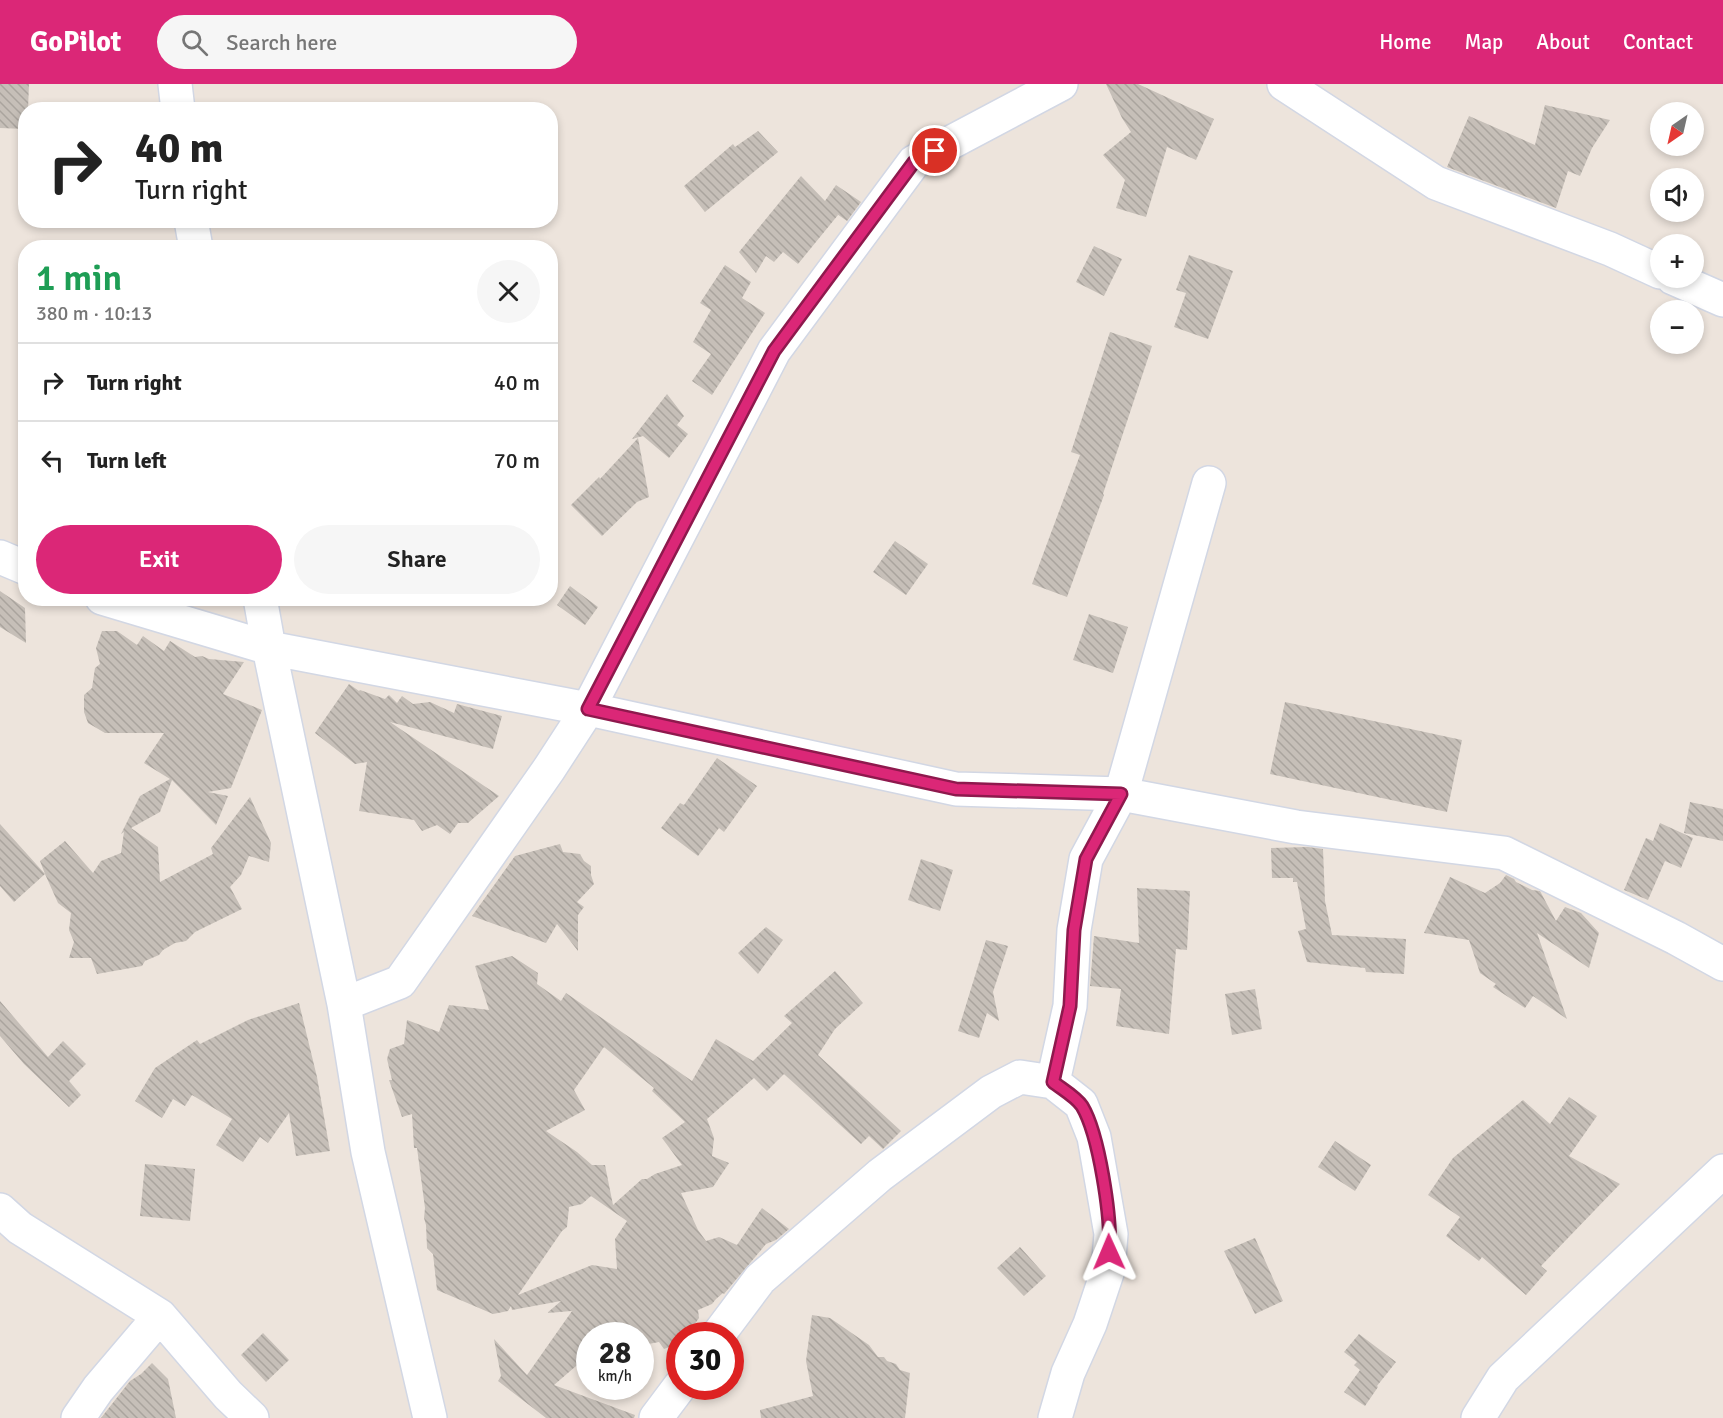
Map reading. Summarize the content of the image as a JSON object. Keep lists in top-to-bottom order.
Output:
{
  "north": "bottom left",
  "page": {
    "header": "GoPilot",
    "search": "Search here",
    "nav": [
      "Home",
      "Map",
      "About",
      "Contact"
    ],
    "map_buttons": ["+", "−"],
    "turn": ["40 m", "Turn right"],
    "heading": ["1 min", "380 m · 10:13"],
    "list": [
      {
        "name": "Turn right",
        "value": "40 m"
      },
      {
        "name": "Turn left",
        "value": "70 m"
      }
    ],
    "buttons": ["Exit", "Share"],
    "speed": "28 km/h",
    "limit": "30"
  }
}
